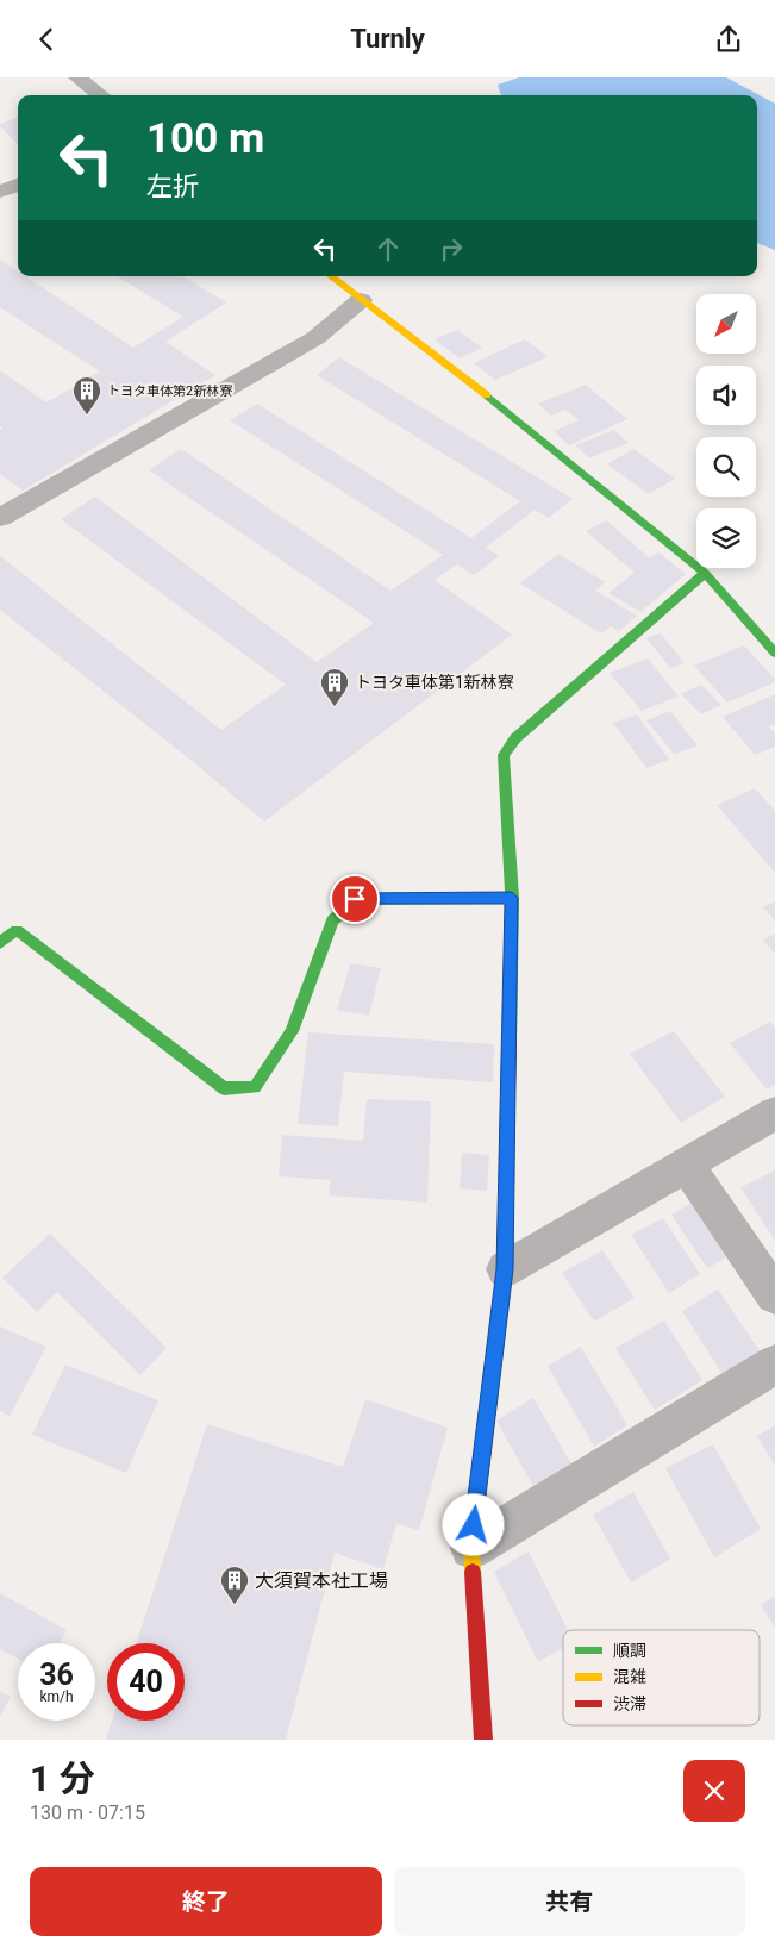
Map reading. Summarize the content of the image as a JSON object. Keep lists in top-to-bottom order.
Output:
{
  "places": {
    "building": ["トヨタ車体第2新林寮", "トヨタ車体第1新林寮", "大須賀本社工場"]
  },
  "legend": ["順調", "混雑", "渋滞"],
  "north": "bottom left",
  "page": {
    "header": "Turnly",
    "turn": ["100 m", "左折"],
    "speed": "36 km/h",
    "limit": "40",
    "heading": ["1 分", "130 m · 07:15"],
    "buttons": ["終了", "共有"]
  }
}
